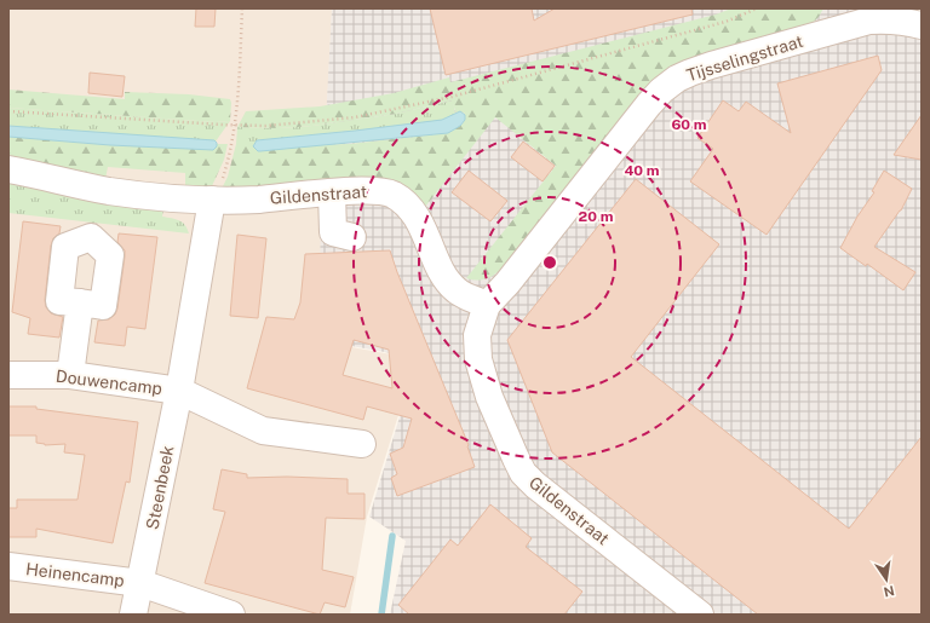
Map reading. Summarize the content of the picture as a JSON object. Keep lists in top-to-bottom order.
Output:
{
  "streets": {
    "street": [
      "Tijsselingstraat",
      "Gildenstraat",
      "Douwencamp",
      "Steenbeek",
      "Heinencamp"
    ]
  },
  "crossings": [
    ["Tijsselingstraat", "Gildenstraat"],
    ["Gildenstraat", "Steenbeek"],
    ["Douwencamp", "Steenbeek"],
    ["Steenbeek", "Heinencamp"]
  ],
  "north": "bottom",
  "rings": ["60 m", "40 m", "20 m"]
}
